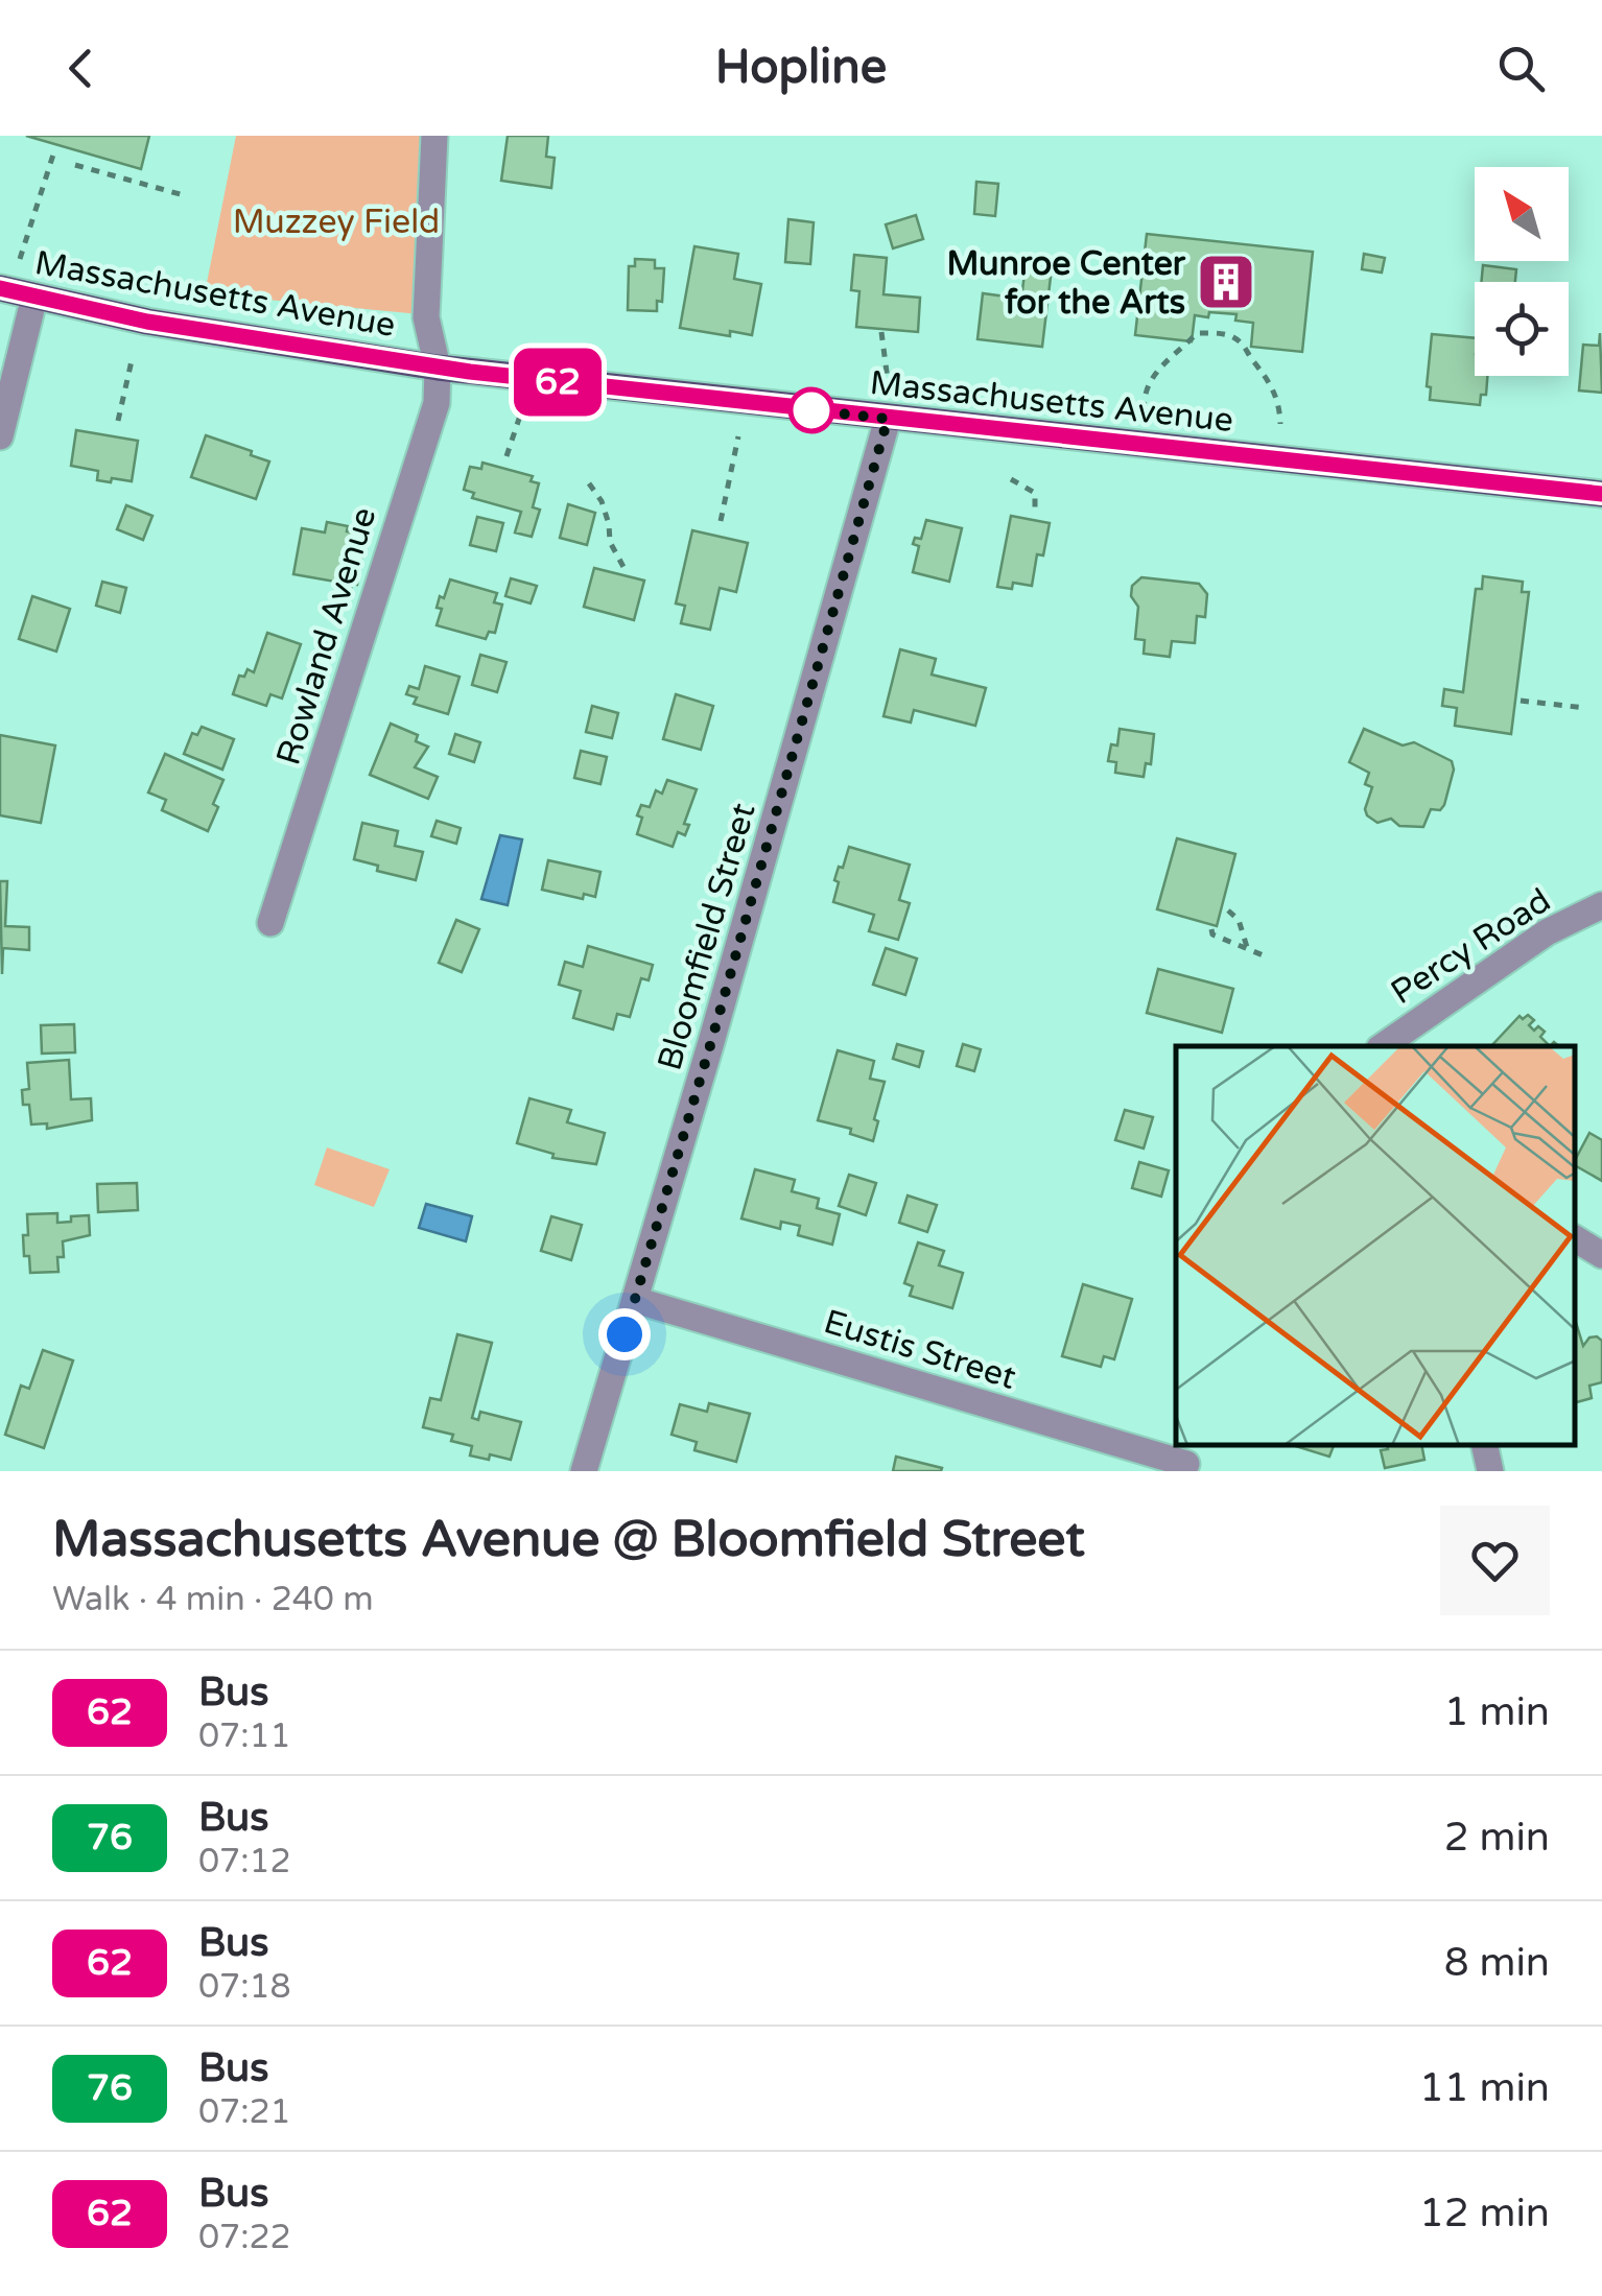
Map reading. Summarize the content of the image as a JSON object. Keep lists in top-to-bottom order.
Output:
{
  "streets": {
    "main road": ["Massachusetts Avenue"],
    "street": [
      "Rowland Avenue",
      "Bloomfield Street",
      "Percy Road",
      "Eustis Street"
    ]
  },
  "crossings": [
    ["Massachusetts Avenue", "Rowland Avenue"],
    ["Massachusetts Avenue", "Bloomfield Street"],
    ["Bloomfield Street", "Eustis Street"]
  ],
  "parks": ["Muzzey Field"],
  "places": {
    "building": ["Munroe Center for the Arts"]
  },
  "lines": ["bus line 62"],
  "north": "top left",
  "page": {
    "header": "Hopline",
    "on_map": "62",
    "heading": ["Massachusetts Avenue @ Bloomfield Street", "Walk · 4 min · 240 m"],
    "list": [
      {
        "mark": "62",
        "name": "Bus",
        "note": "07:11",
        "value": "1 min"
      },
      {
        "mark": "76",
        "name": "Bus",
        "note": "07:12",
        "value": "2 min"
      },
      {
        "mark": "62",
        "name": "Bus",
        "note": "07:18",
        "value": "8 min"
      },
      {
        "mark": "76",
        "name": "Bus",
        "note": "07:21",
        "value": "11 min"
      },
      {
        "mark": "62",
        "name": "Bus",
        "note": "07:22",
        "value": "12 min"
      }
    ]
  }
}
